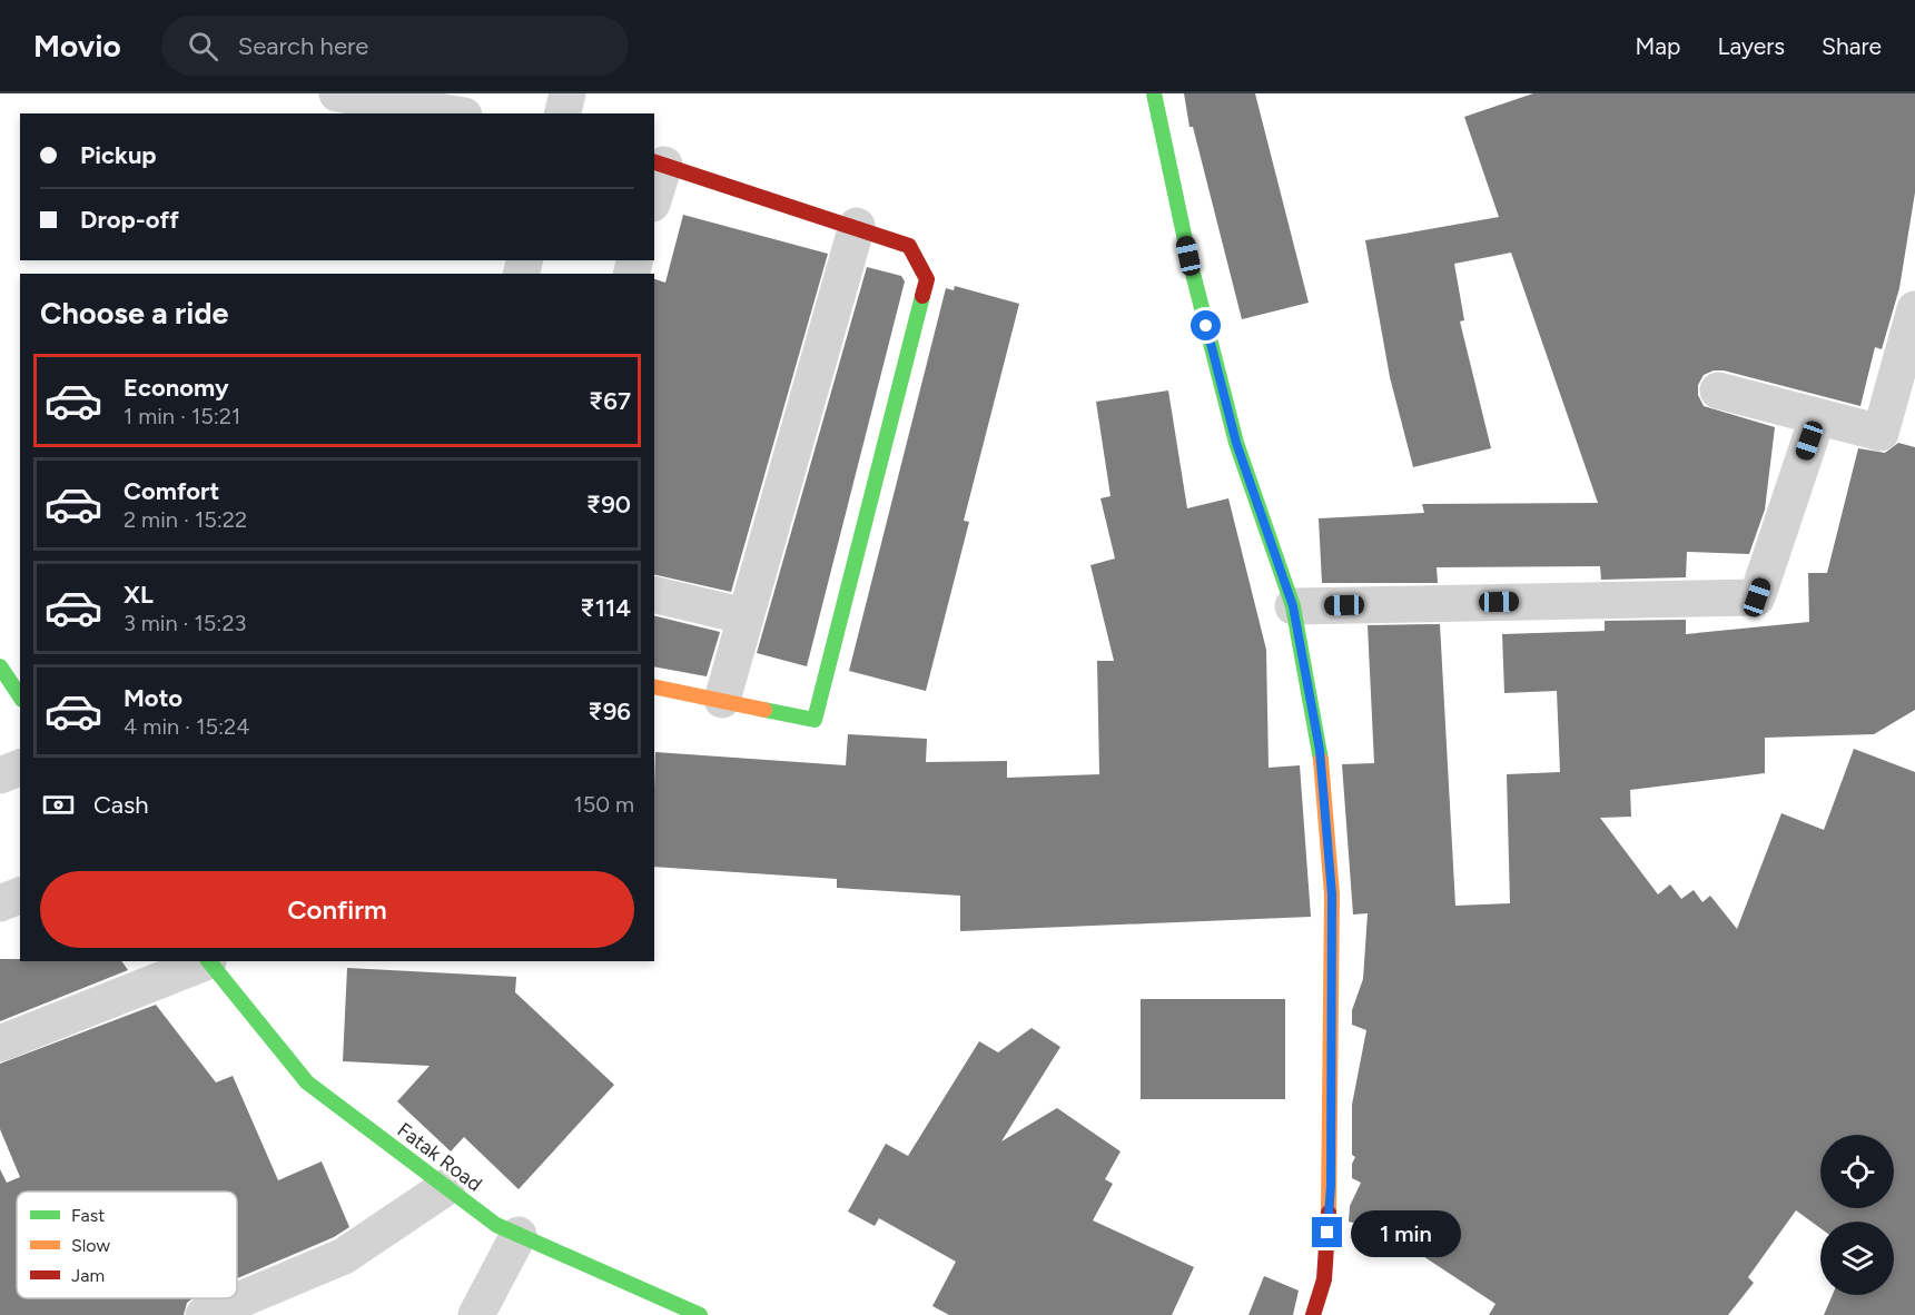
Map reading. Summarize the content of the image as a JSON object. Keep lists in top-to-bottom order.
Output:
{
  "streets": {
    "street": ["Fatak Road"]
  },
  "legend": ["Fast", "Slow", "Jam"],
  "page": {
    "header": "Movio",
    "search": "Search here",
    "nav": ["Map", "Layers", "Share"],
    "banner": ["Pickup", "Drop-off"],
    "heading": "Choose a ride",
    "list": [
      {
        "name": "Economy",
        "note": "1 min · 15:21",
        "value": "₹67"
      },
      {
        "name": "Comfort",
        "note": "2 min · 15:22",
        "value": "₹90"
      },
      {
        "name": "XL",
        "note": "3 min · 15:23",
        "value": "₹114"
      },
      {
        "name": "Moto",
        "note": "4 min · 15:24",
        "value": "₹96"
      }
    ],
    "pay": ["Cash", "150 m"],
    "buttons": "Confirm",
    "bubble": "1 min"
  }
}
